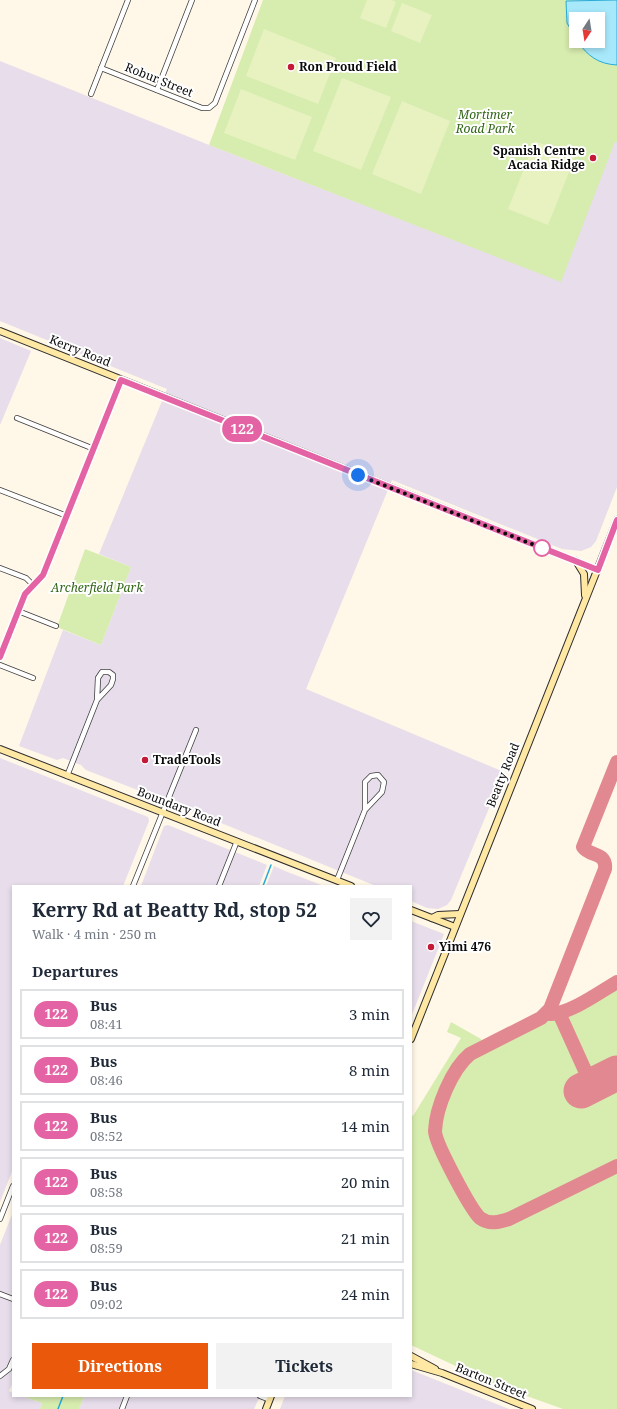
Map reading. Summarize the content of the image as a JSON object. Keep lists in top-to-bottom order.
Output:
{
  "streets": {
    "main road": [
      "Kerry Road",
      "Beatty Road",
      "Boundary Road",
      "Barton Street"
    ],
    "street": ["Robur Street"]
  },
  "crossings": [
    ["Kerry Road", "Beatty Road"]
  ],
  "parks": ["Mortimer Road Park", "Archerfield Park"],
  "places": [
    "Ron Proud Field",
    "Spanish Centre Acacia Ridge",
    "TradeTools",
    "Yimi 476"
  ],
  "lines": ["bus line 122"],
  "north": "bottom",
  "page": {
    "on_map": "122",
    "heading": [
      ["Kerry Rd at Beatty Rd, stop 52", "Walk · 4 min · 250 m"],
      "Departures"
    ],
    "list": [
      {
        "mark": "122",
        "name": "Bus",
        "note": "08:41",
        "value": "3 min"
      },
      {
        "mark": "122",
        "name": "Bus",
        "note": "08:46",
        "value": "8 min"
      },
      {
        "mark": "122",
        "name": "Bus",
        "note": "08:52",
        "value": "14 min"
      },
      {
        "mark": "122",
        "name": "Bus",
        "note": "08:58",
        "value": "20 min"
      },
      {
        "mark": "122",
        "name": "Bus",
        "note": "08:59",
        "value": "21 min"
      },
      {
        "mark": "122",
        "name": "Bus",
        "note": "09:02",
        "value": "24 min"
      }
    ],
    "buttons": ["Directions", "Tickets"]
  }
}
